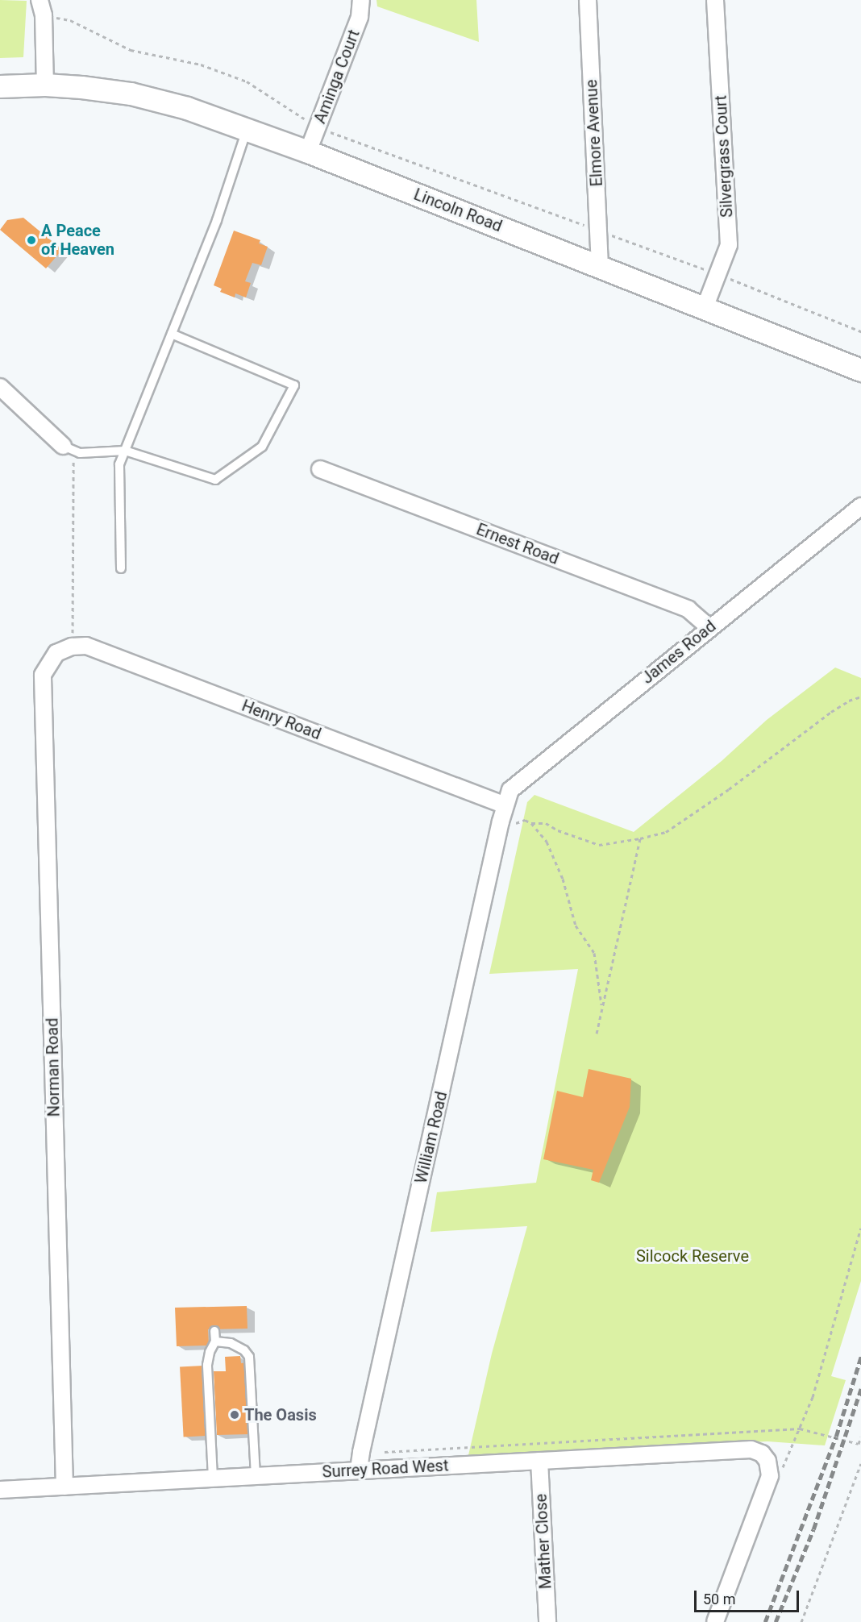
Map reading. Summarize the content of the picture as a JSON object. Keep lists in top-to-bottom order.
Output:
{
  "streets": {
    "main road": ["Lincoln Road"],
    "street": [
      "Aminga Court",
      "Elmore Avenue",
      "Silvergrass Court",
      "Ernest Road",
      "James Road",
      "Henry Road",
      "Norman Road",
      "William Road",
      "Surrey Road West",
      "Mather Close"
    ]
  },
  "crossings": [
    ["Aminga Court", "Lincoln Road"],
    ["Elmore Avenue", "Lincoln Road"],
    ["Silvergrass Court", "Lincoln Road"],
    ["Ernest Road", "James Road"],
    ["James Road", "Henry Road"],
    ["James Road", "William Road"],
    ["Henry Road", "Norman Road"],
    ["Henry Road", "William Road"],
    ["Norman Road", "Surrey Road West"],
    ["William Road", "Surrey Road West"],
    ["Surrey Road West", "Mather Close"]
  ],
  "parks": ["Silcock Reserve"],
  "places": ["A Peace of Heaven", "The Oasis"],
  "scale_bar": "50 m"
}
